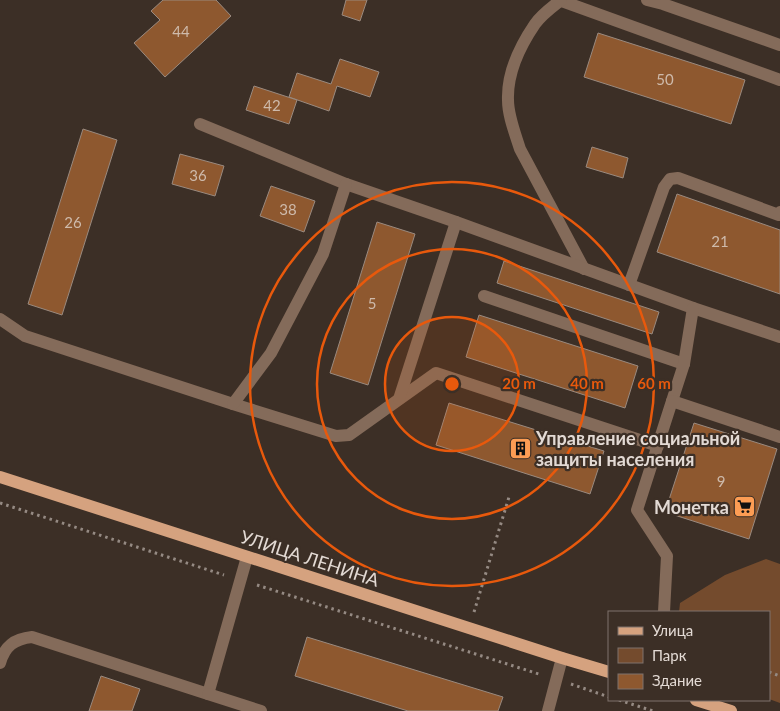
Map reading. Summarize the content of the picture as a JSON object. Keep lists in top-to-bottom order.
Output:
{
  "streets": {
    "main road": ["УЛИЦА ЛЕНИНА"]
  },
  "places": {
    "building": ["Управление социальной защиты населения"],
    "supermarket": ["Монетка"]
  },
  "house_numbers": [
    "44",
    "50",
    "42",
    "36",
    "38",
    "26",
    "21",
    "5",
    "9"
  ],
  "legend": ["Улица", "Парк", "Здание"],
  "rings": ["20 m", "40 m", "60 m"]
}
